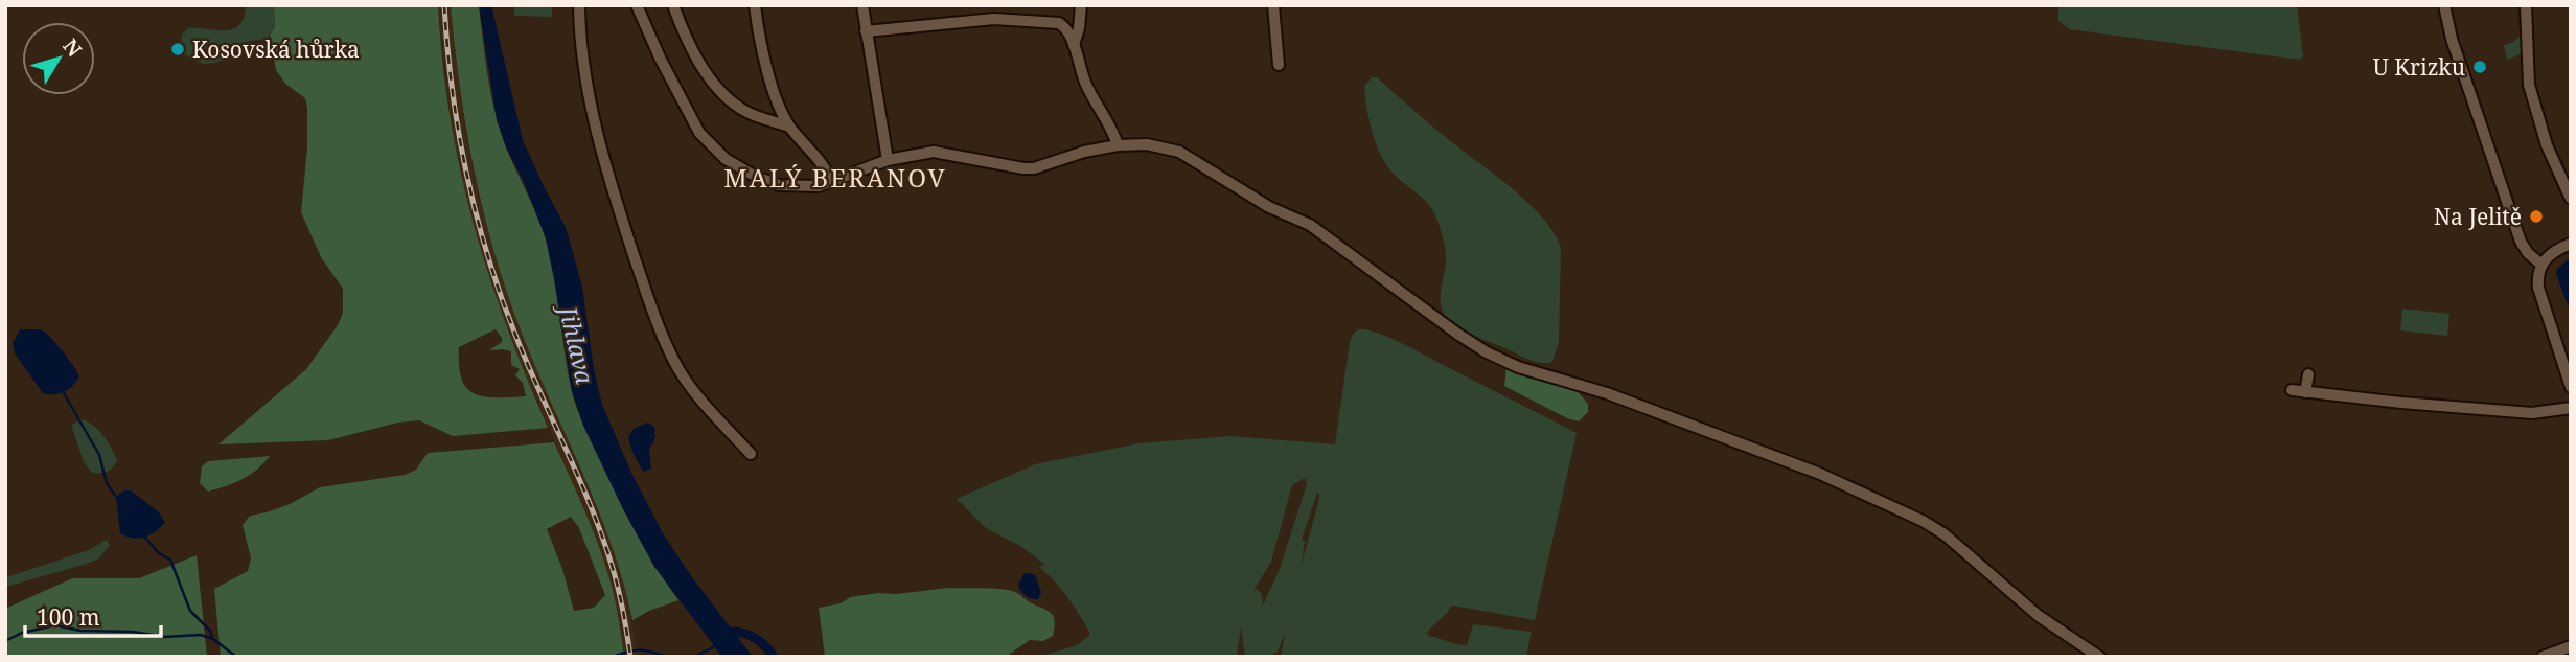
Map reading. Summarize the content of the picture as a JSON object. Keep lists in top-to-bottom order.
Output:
{
  "districts": ["MALÝ BERANOV"],
  "water": ["Jihlava"],
  "places": ["Kosovská hůrka", "U Krizku", "Na Jelitě"],
  "scale_bar": "100 m",
  "north": "top right"
}
